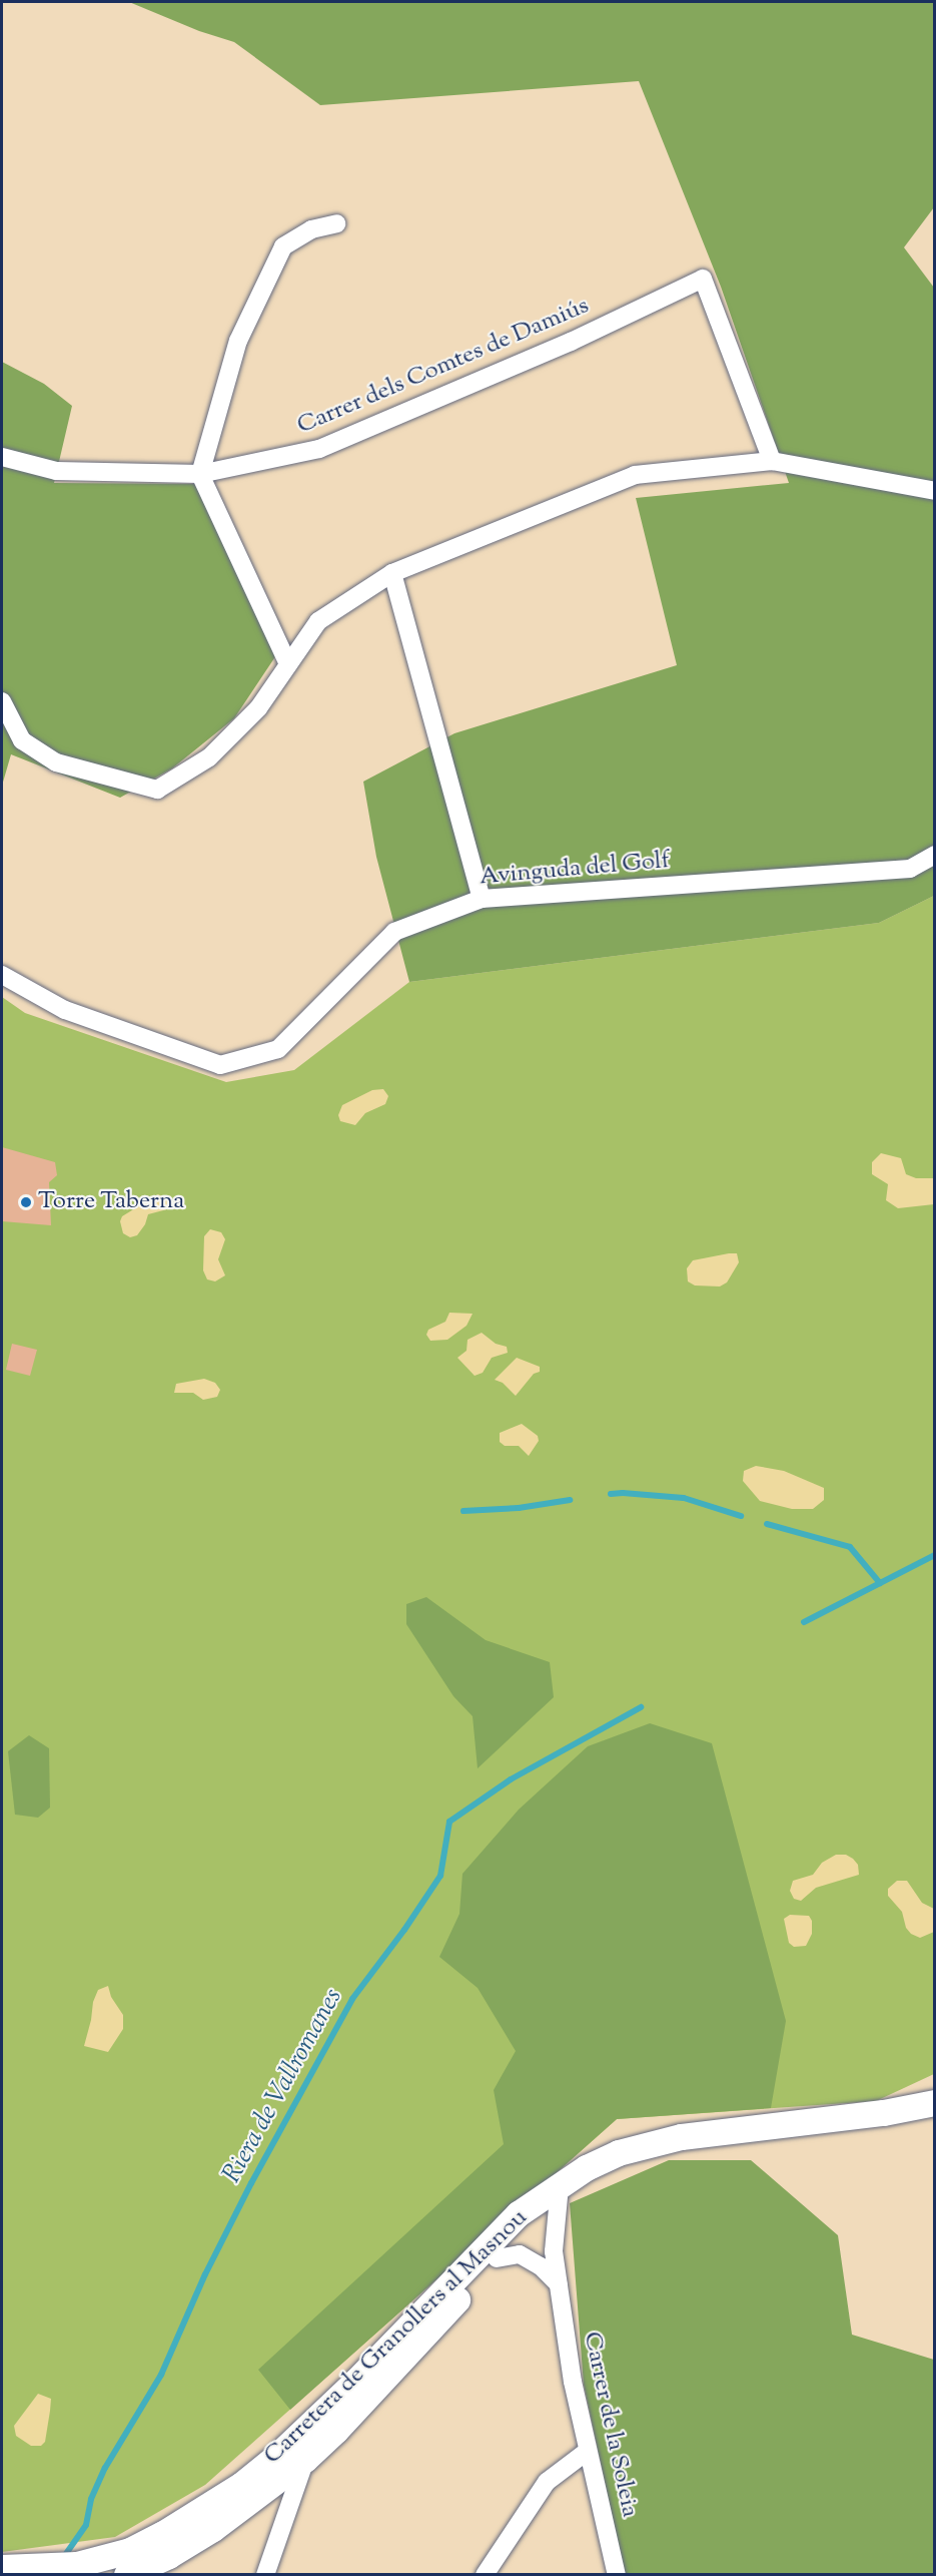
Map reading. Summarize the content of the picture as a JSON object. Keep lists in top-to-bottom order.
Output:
{
  "streets": {
    "main road": ["Carretera de Granollers al Masnou"],
    "street": ["Carrer dels Comtes de Damiús", "Avinguda del Golf", "Carrer de la Soleia"]
  },
  "crossings": [
    ["Carretera de Granollers al Masnou", "Carrer de la Soleia"]
  ],
  "water": ["Riera de Vallromanes"],
  "places": ["Torre Taberna"]
}
